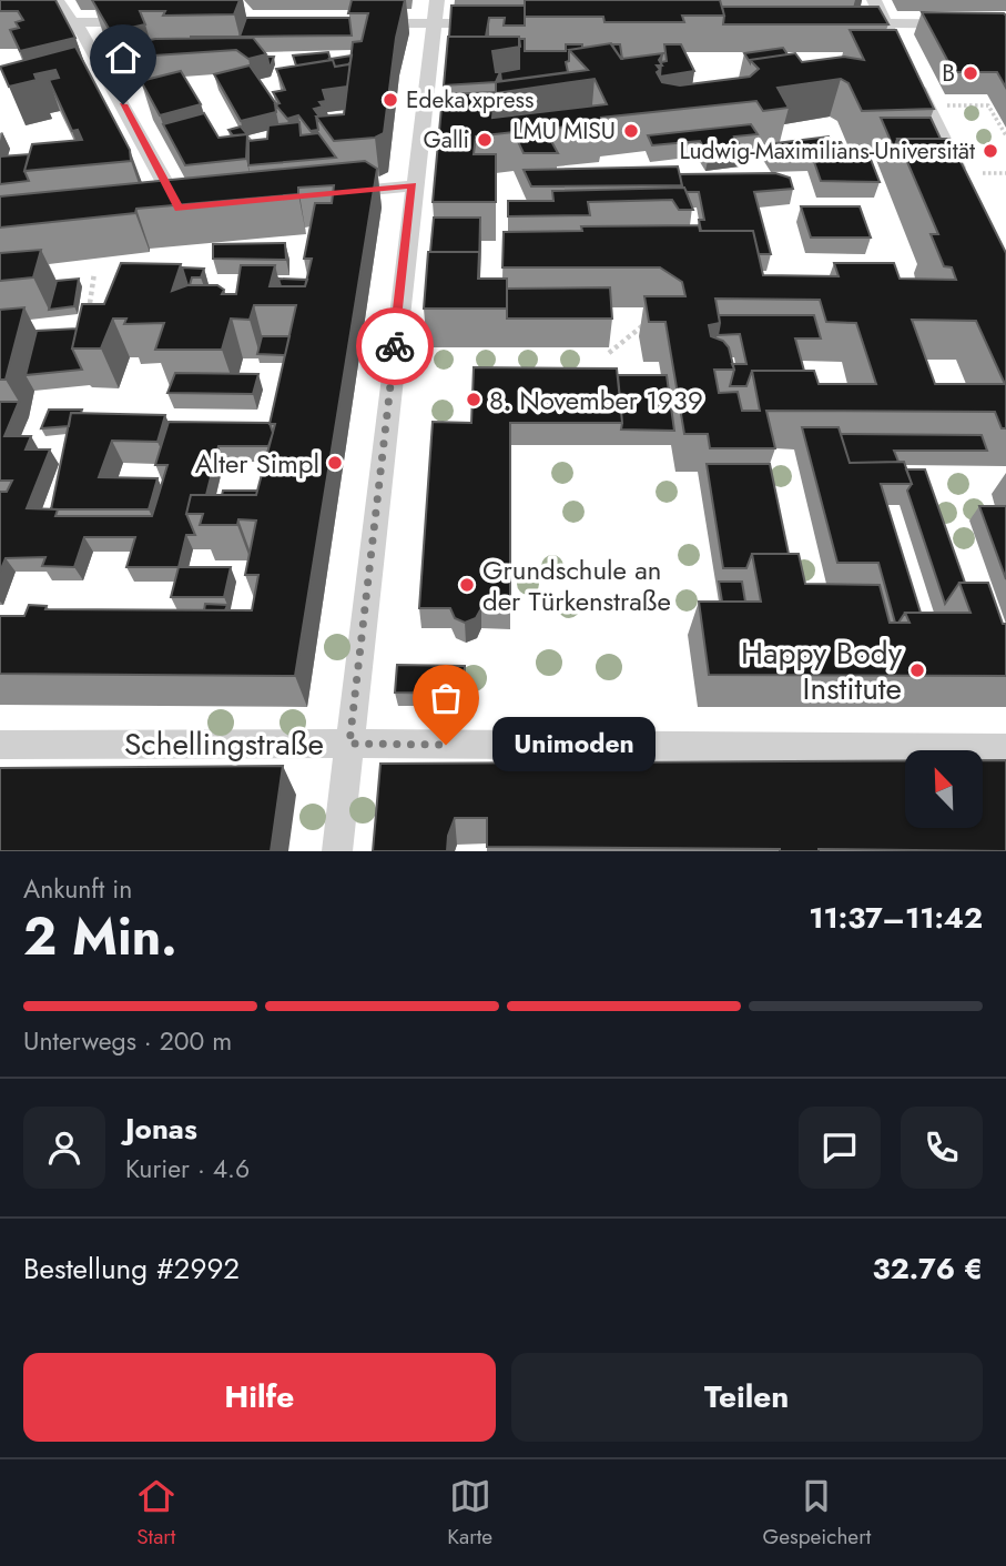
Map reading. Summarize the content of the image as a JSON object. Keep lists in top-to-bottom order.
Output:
{
  "streets": {
    "street": ["Schellingstraße"]
  },
  "places": [
    "B",
    "Edeka xpress",
    "LMU MISU",
    "Galli",
    "Ludwig-Maximilians-Universität",
    "8. November 1939",
    "Alter Simpl",
    "Grundschule an der Türkenstraße",
    "Happy Body Institute",
    "Unimoden"
  ],
  "north": "top left",
  "page": {
    "bubble": "Unimoden",
    "heading": ["2 Min.", "Ankunft in", "11:37–11:42"],
    "panel": [
      "Jonas",
      "Kurier · 4.6",
      "Bestellung #2992",
      "32.76 €"
    ],
    "bar": "Unterwegs · 200 m",
    "buttons": ["Hilfe", "Teilen"],
    "tabs": ["Start", "Karte", "Gespeichert"]
  }
}
